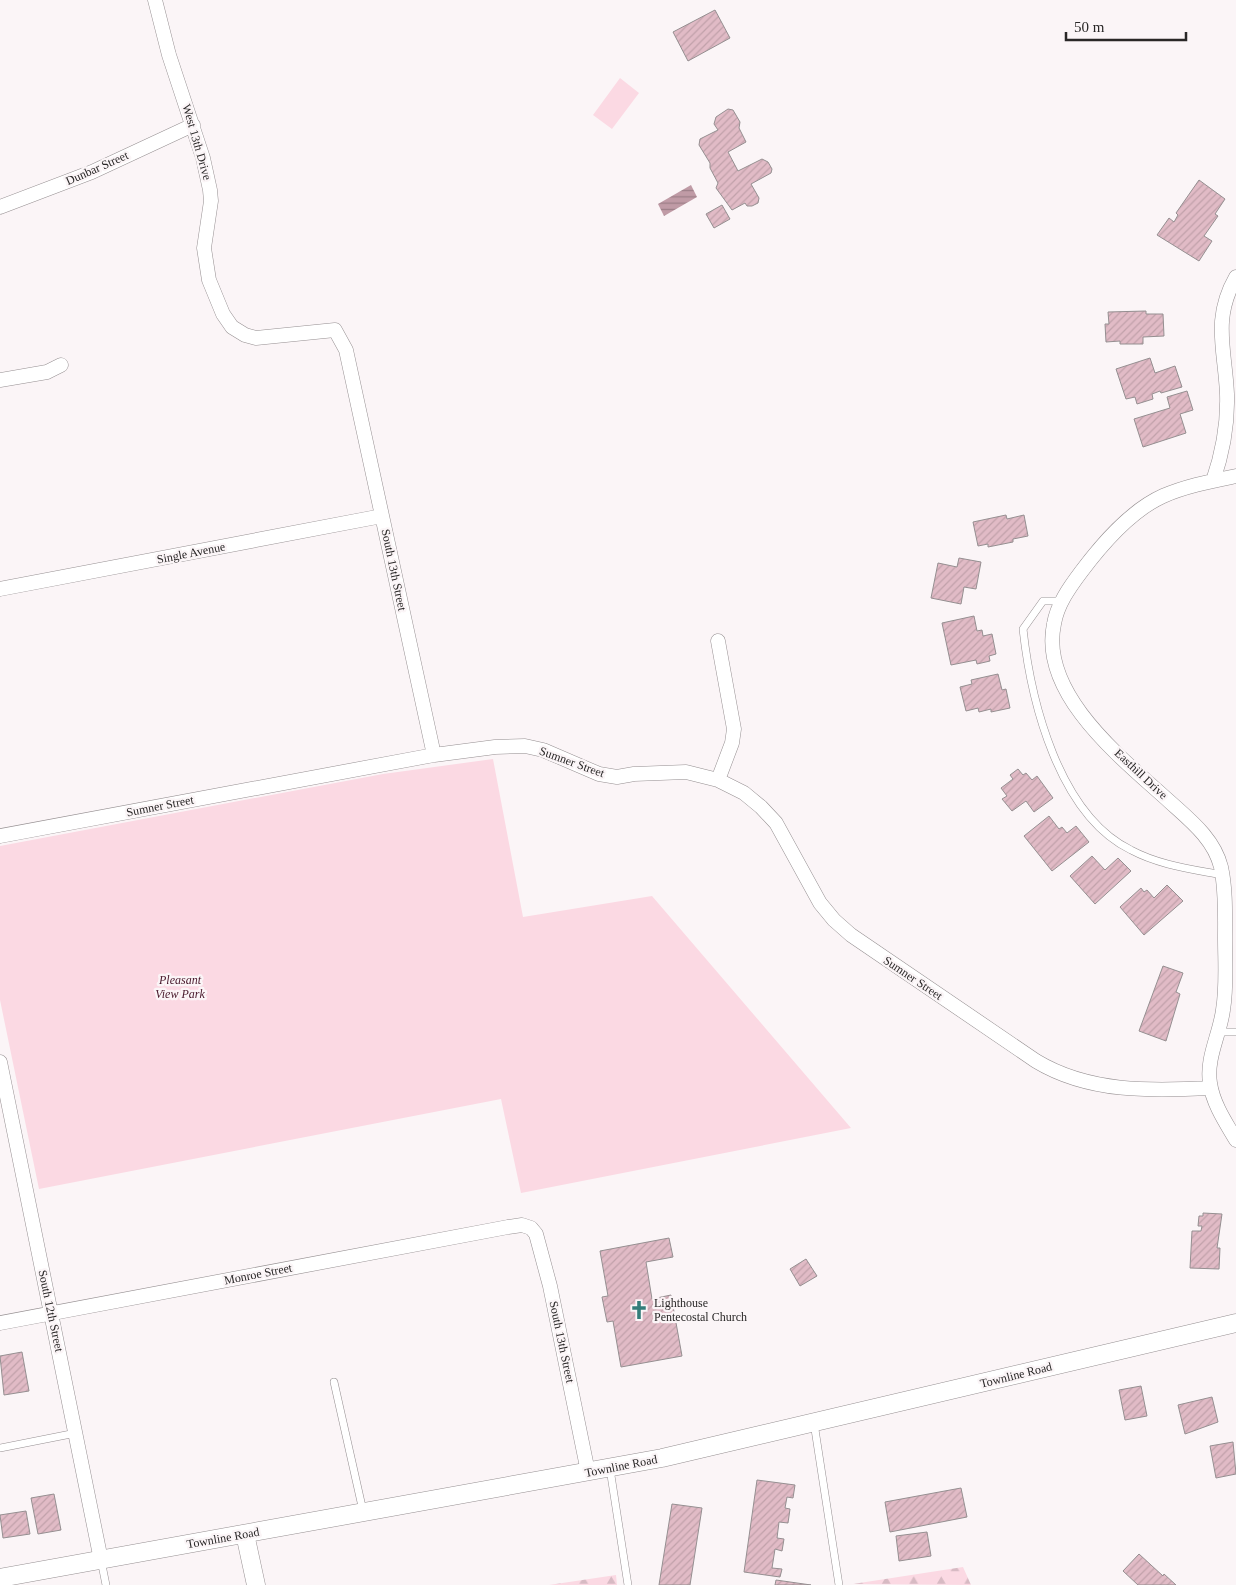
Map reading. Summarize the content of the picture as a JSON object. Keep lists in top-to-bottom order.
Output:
{
  "streets": {
    "street": [
      "West 13th Drive",
      "Dunbar Street",
      "Single Avenue",
      "South 13th Street",
      "Sumner Street",
      "Easthill Drive",
      "Monroe Street",
      "South 12th Street",
      "Townline Road"
    ]
  },
  "crossings": [
    ["West 13th Drive", "Dunbar Street"],
    ["West 13th Drive", "South 13th Street"],
    ["Single Avenue", "South 13th Street"],
    ["South 13th Street", "Sumner Street"],
    ["South 13th Street", "Monroe Street"],
    ["South 13th Street", "Townline Road"],
    ["Sumner Street", "Easthill Drive"],
    ["Monroe Street", "South 12th Street"],
    ["South 12th Street", "Townline Road"]
  ],
  "parks": ["Pleasant View Park"],
  "places": {
    "church": ["Lighthouse Pentecostal Church"]
  },
  "scale_bar": "50 m"
}
